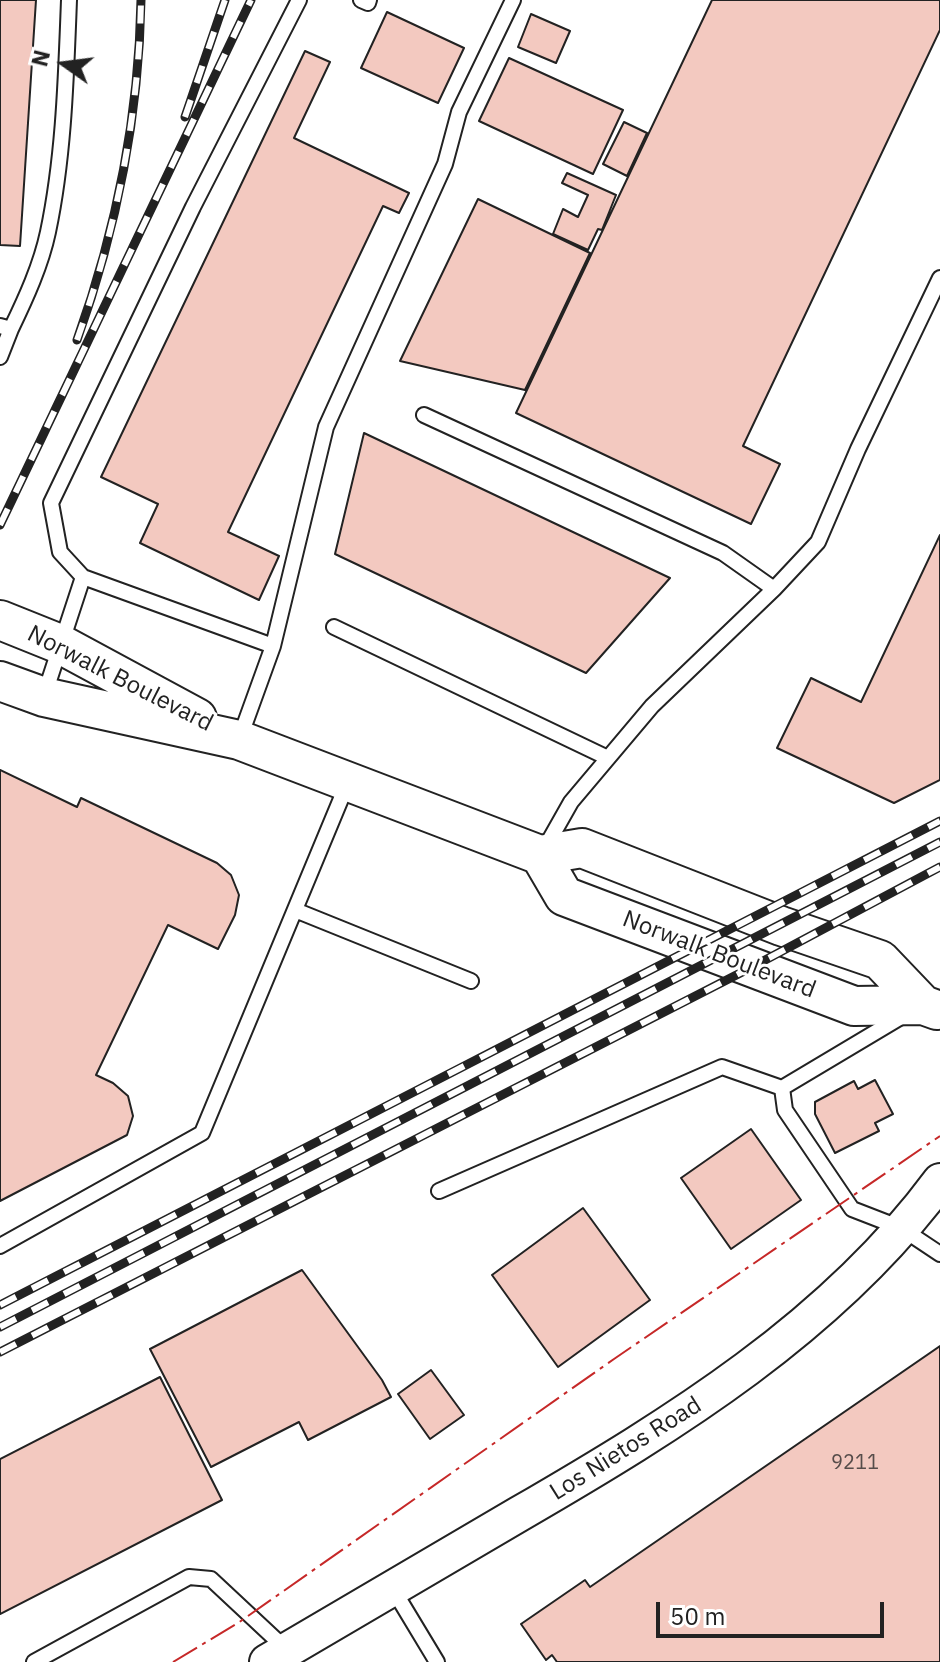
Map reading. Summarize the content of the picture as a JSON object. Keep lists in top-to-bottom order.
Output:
{
  "streets": {
    "main road": ["Norwalk Boulevard"],
    "street": ["Los Nietos Road"]
  },
  "house_numbers": ["9211"],
  "scale_bar": "50 m",
  "north": "left"
}
